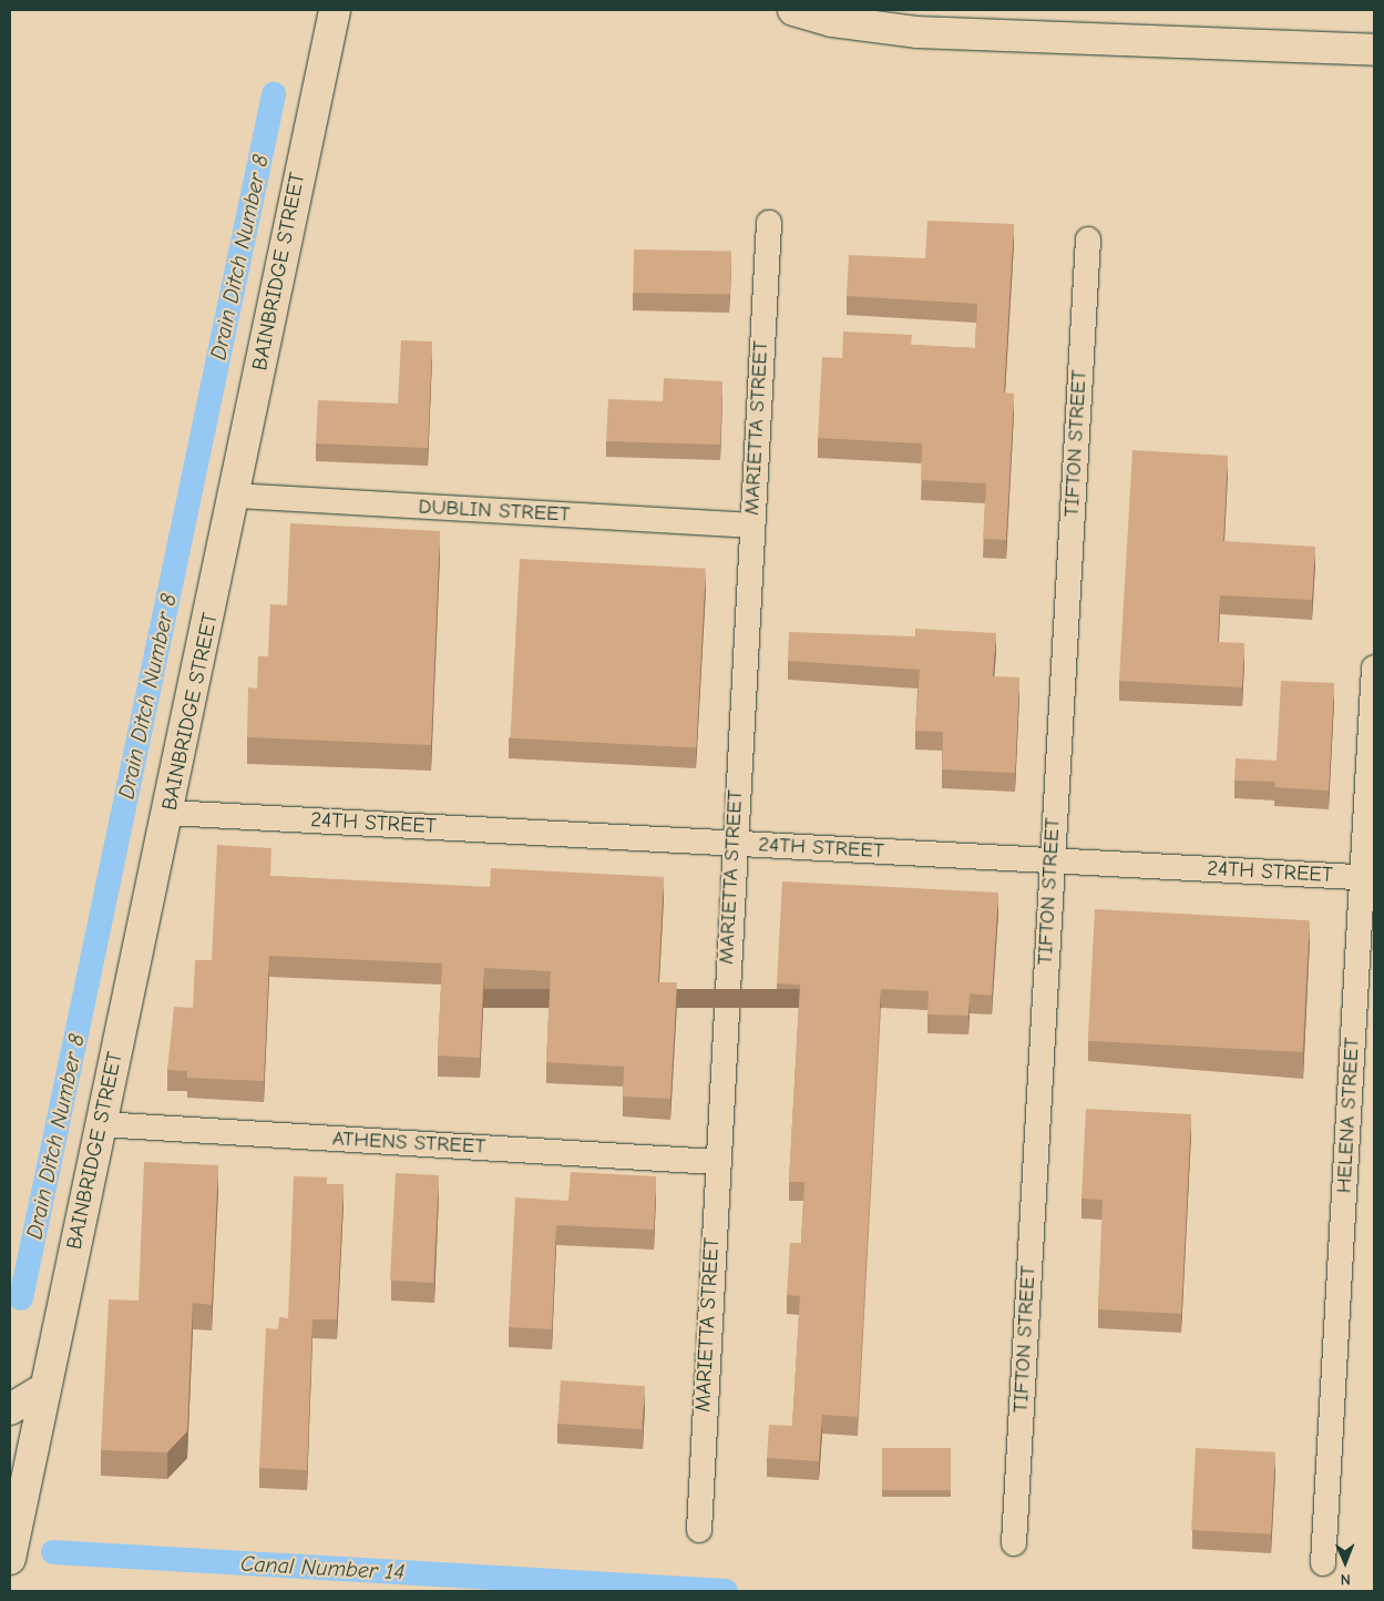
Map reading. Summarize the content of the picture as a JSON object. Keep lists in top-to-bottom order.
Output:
{
  "streets": {
    "street": [
      "BAINBRIDGE STREET",
      "MARIETTA STREET",
      "TIFTON STREET",
      "DUBLIN STREET",
      "24TH STREET",
      "HELENA STREET",
      "ATHENS STREET"
    ]
  },
  "crossings": [
    ["BAINBRIDGE STREET", "DUBLIN STREET"],
    ["BAINBRIDGE STREET", "24TH STREET"],
    ["BAINBRIDGE STREET", "ATHENS STREET"],
    ["MARIETTA STREET", "DUBLIN STREET"],
    ["MARIETTA STREET", "24TH STREET"],
    ["MARIETTA STREET", "ATHENS STREET"],
    ["TIFTON STREET", "24TH STREET"],
    ["24TH STREET", "HELENA STREET"]
  ],
  "water": ["Drain Ditch Number 8", "Canal Number 14"],
  "north": "bottom"
}
